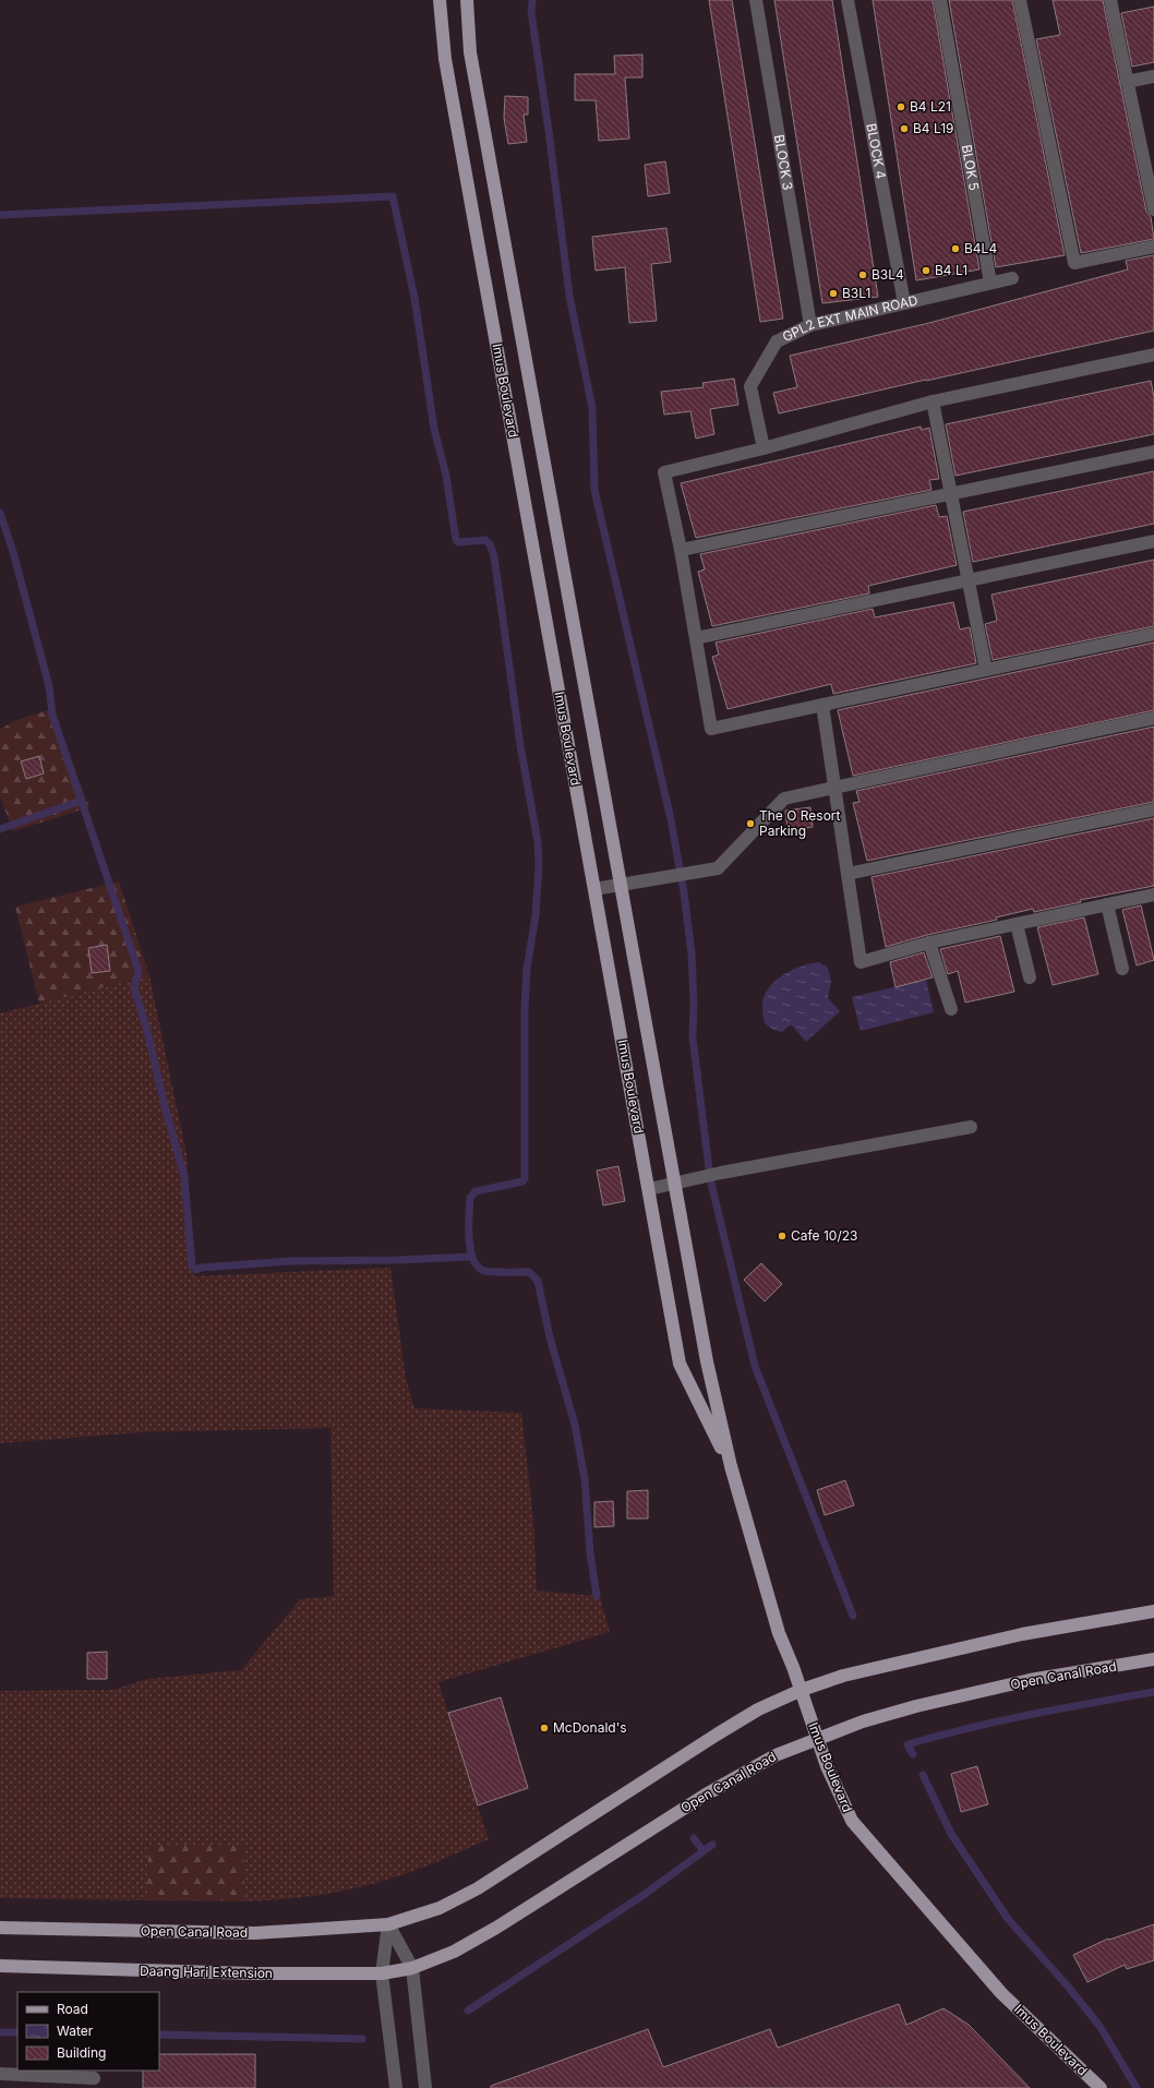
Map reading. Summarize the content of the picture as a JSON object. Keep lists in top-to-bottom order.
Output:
{
  "streets": {
    "main road": ["Imus Boulevard", "Open Canal Road", "Daang Hari Extension"],
    "street": [
      "BLOCK 4",
      "BLOCK 3",
      "BLOK 5",
      "GPL2 EXT MAIN ROAD"
    ]
  },
  "crossings": [
    ["BLOCK 4", "GPL2 EXT MAIN ROAD"],
    ["BLOCK 3", "GPL2 EXT MAIN ROAD"],
    ["BLOK 5", "GPL2 EXT MAIN ROAD"],
    ["Imus Boulevard", "Open Canal Road"],
    ["Open Canal Road", "Daang Hari Extension"]
  ],
  "places": [
    "B4 L21",
    "B4 L19",
    "B4L4",
    "B4 L1",
    "B3L4",
    "B3L1",
    "The O Resort Parking",
    "Cafe 10/23",
    "McDonald's"
  ],
  "legend": ["Road", "Water", "Building"]
}
